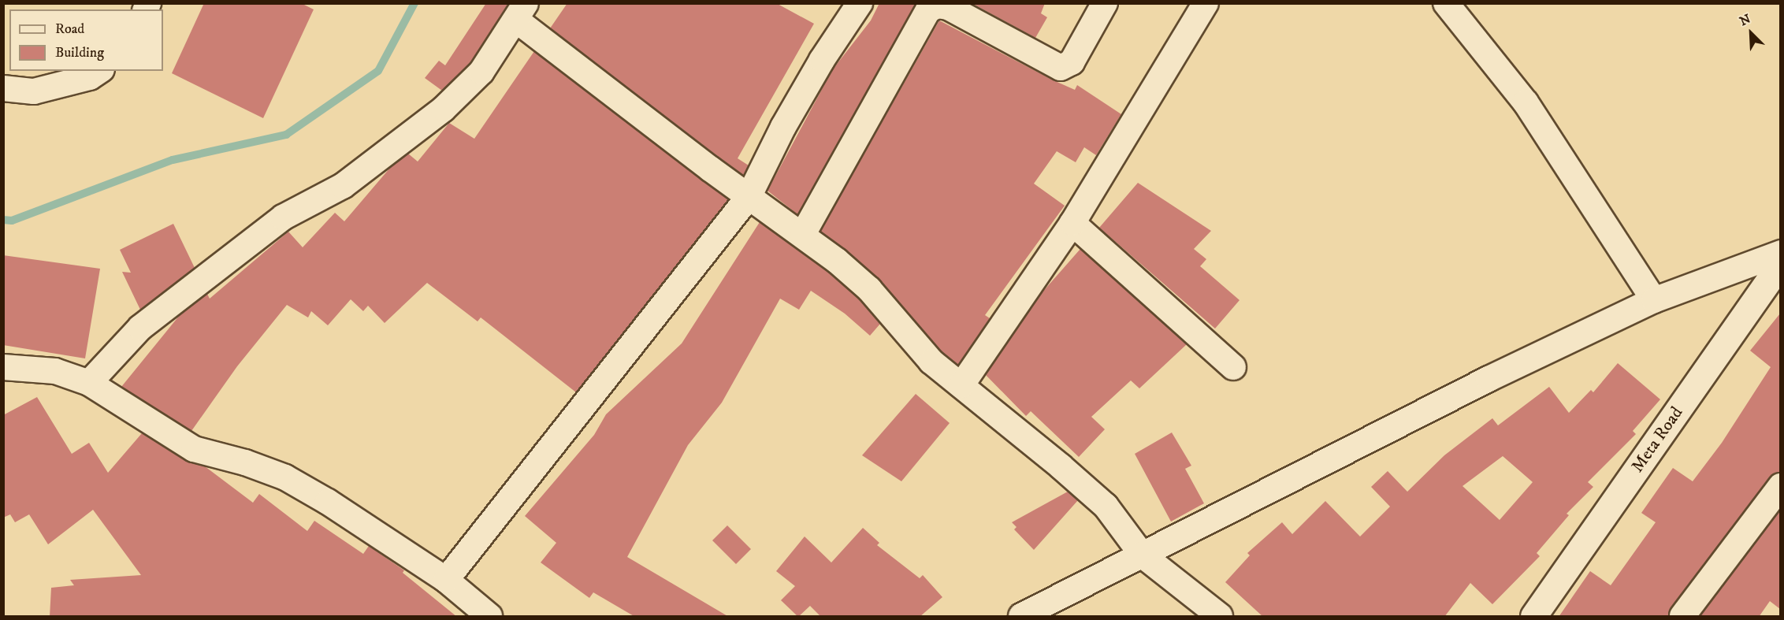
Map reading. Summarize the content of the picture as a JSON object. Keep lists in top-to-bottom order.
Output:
{
  "streets": {
    "street": ["Meta Road"]
  },
  "legend": ["Road", "Building"],
  "north": "top left"
}
